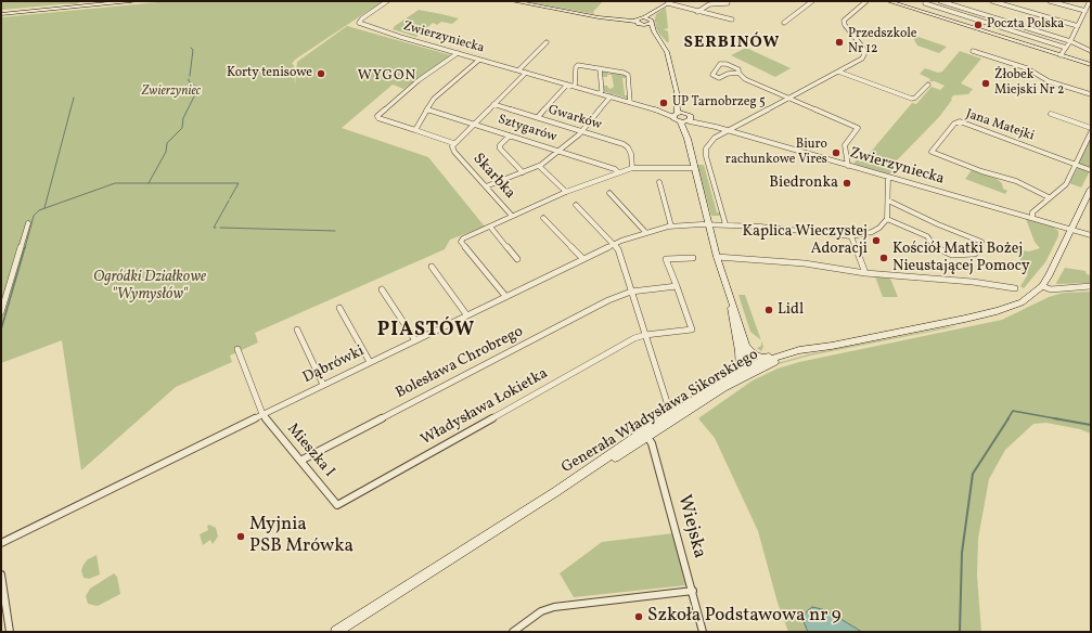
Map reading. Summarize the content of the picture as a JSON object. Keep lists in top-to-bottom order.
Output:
{
  "streets": {
    "street": [
      "Zwierzyniecka",
      "Gwarków",
      "Jana Matejki",
      "Sztygarów",
      "Skarbka",
      "Bolesława Chrobrego",
      "Dąbrówki",
      "Władysława Łokietka",
      "Generała Władysława Sikorskiego",
      "Mieszka I",
      "Wiejska"
    ]
  },
  "crossings": [
    ["Zwierzyniecka", "Generała Władysława Sikorskiego"],
    ["Bolesława Chrobrego", "Władysława Łokietka"],
    ["Bolesława Chrobrego", "Mieszka I"],
    ["Dąbrówki", "Mieszka I"],
    ["Władysława Łokietka", "Mieszka I"],
    ["Generała Władysława Sikorskiego", "Wiejska"]
  ],
  "districts": ["SERBINÓW", "WYGON", "PIASTÓW"],
  "parks": ["Zwierzyniec", "Ogródki Działkowe \"Wymysłów\""],
  "places": [
    "Poczta Polska",
    "Przedszkole Nr 12",
    "Korty tenisowe",
    "Żłobek Miejski Nr 2",
    "UP Tarnobrzeg 5",
    "Biuro rachunkowe Vires",
    "Biedronka",
    "Kaplica Wieczystej Adoracji",
    "Kościół Matki Bożej Nieustającej Pomocy",
    "Lidl",
    "Myjnia PSB Mrówka",
    "Szkoła Podstawowa nr 9"
  ]
}
